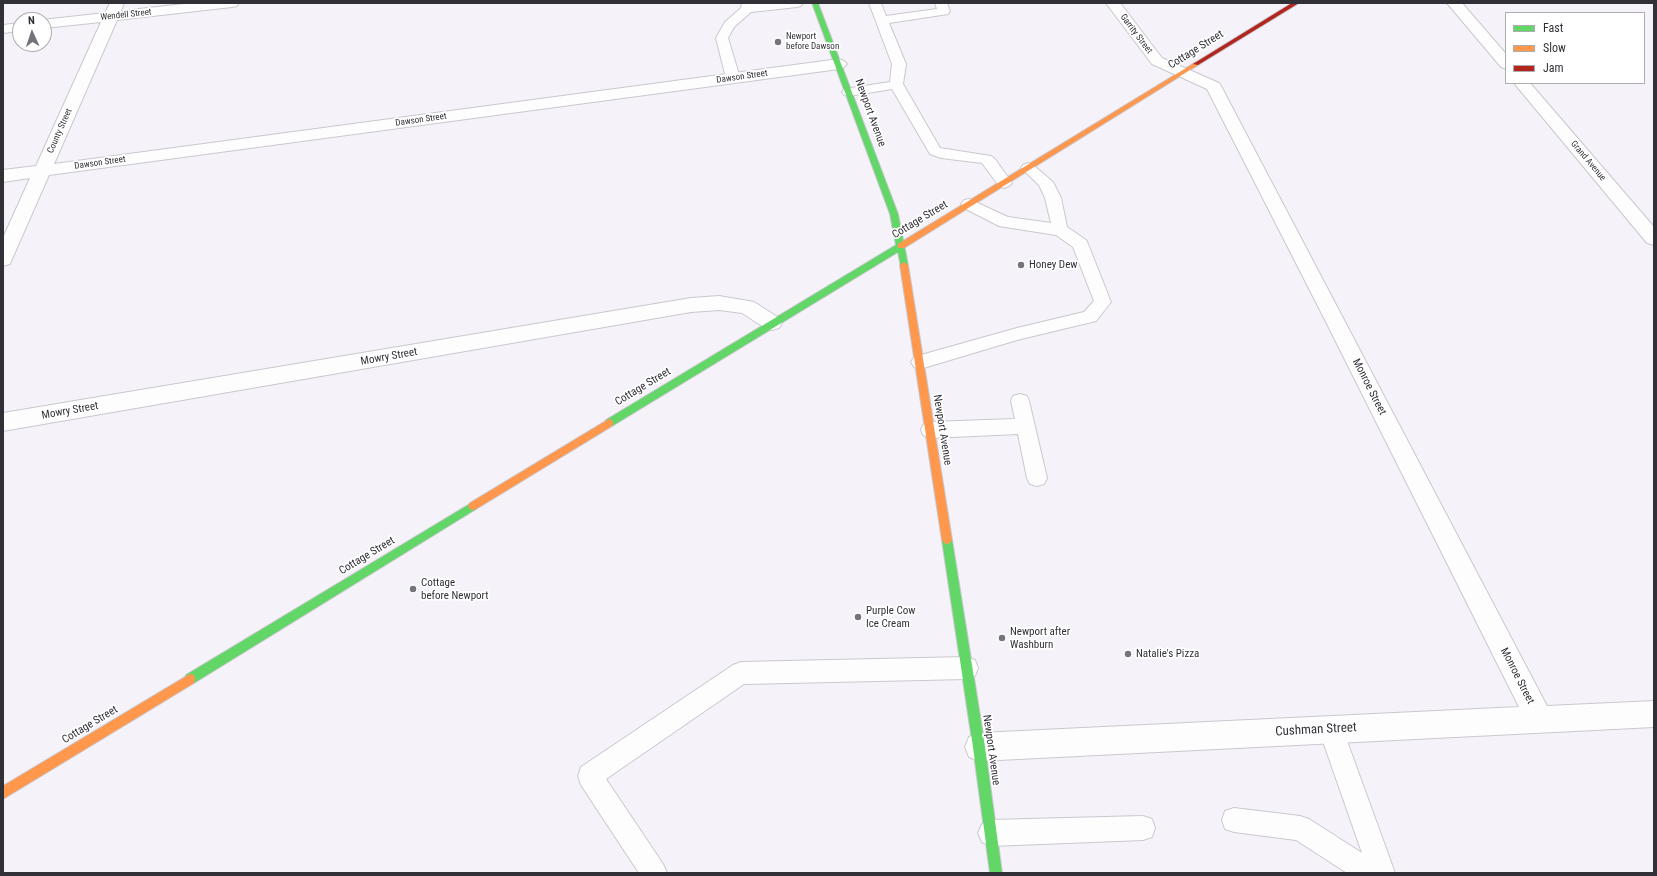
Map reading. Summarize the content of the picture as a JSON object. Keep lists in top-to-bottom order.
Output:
{
  "streets": {
    "main road": ["Cottage Street", "Newport Avenue"],
    "street": [
      "Wendell Street",
      "Garrity Street",
      "Dawson Street",
      "County Street",
      "Grand Avenue",
      "Mowry Street",
      "Monroe Street",
      "Cushman Street"
    ]
  },
  "crossings": [
    ["Wendell Street", "County Street"],
    ["Garrity Street", "Cottage Street"],
    ["Garrity Street", "Monroe Street"],
    ["Cottage Street", "Newport Avenue"],
    ["Cottage Street", "Mowry Street"],
    ["Cottage Street", "Monroe Street"],
    ["Dawson Street", "Newport Avenue"],
    ["Dawson Street", "County Street"],
    ["Newport Avenue", "Cushman Street"],
    ["Monroe Street", "Cushman Street"]
  ],
  "places": [
    "Newport before Dawson",
    "Honey Dew",
    "Cottage before Newport",
    "Purple Cow Ice Cream",
    "Newport after Washburn",
    "Natalie's Pizza"
  ],
  "legend": ["Fast", "Slow", "Jam"],
  "north": "top"
}
